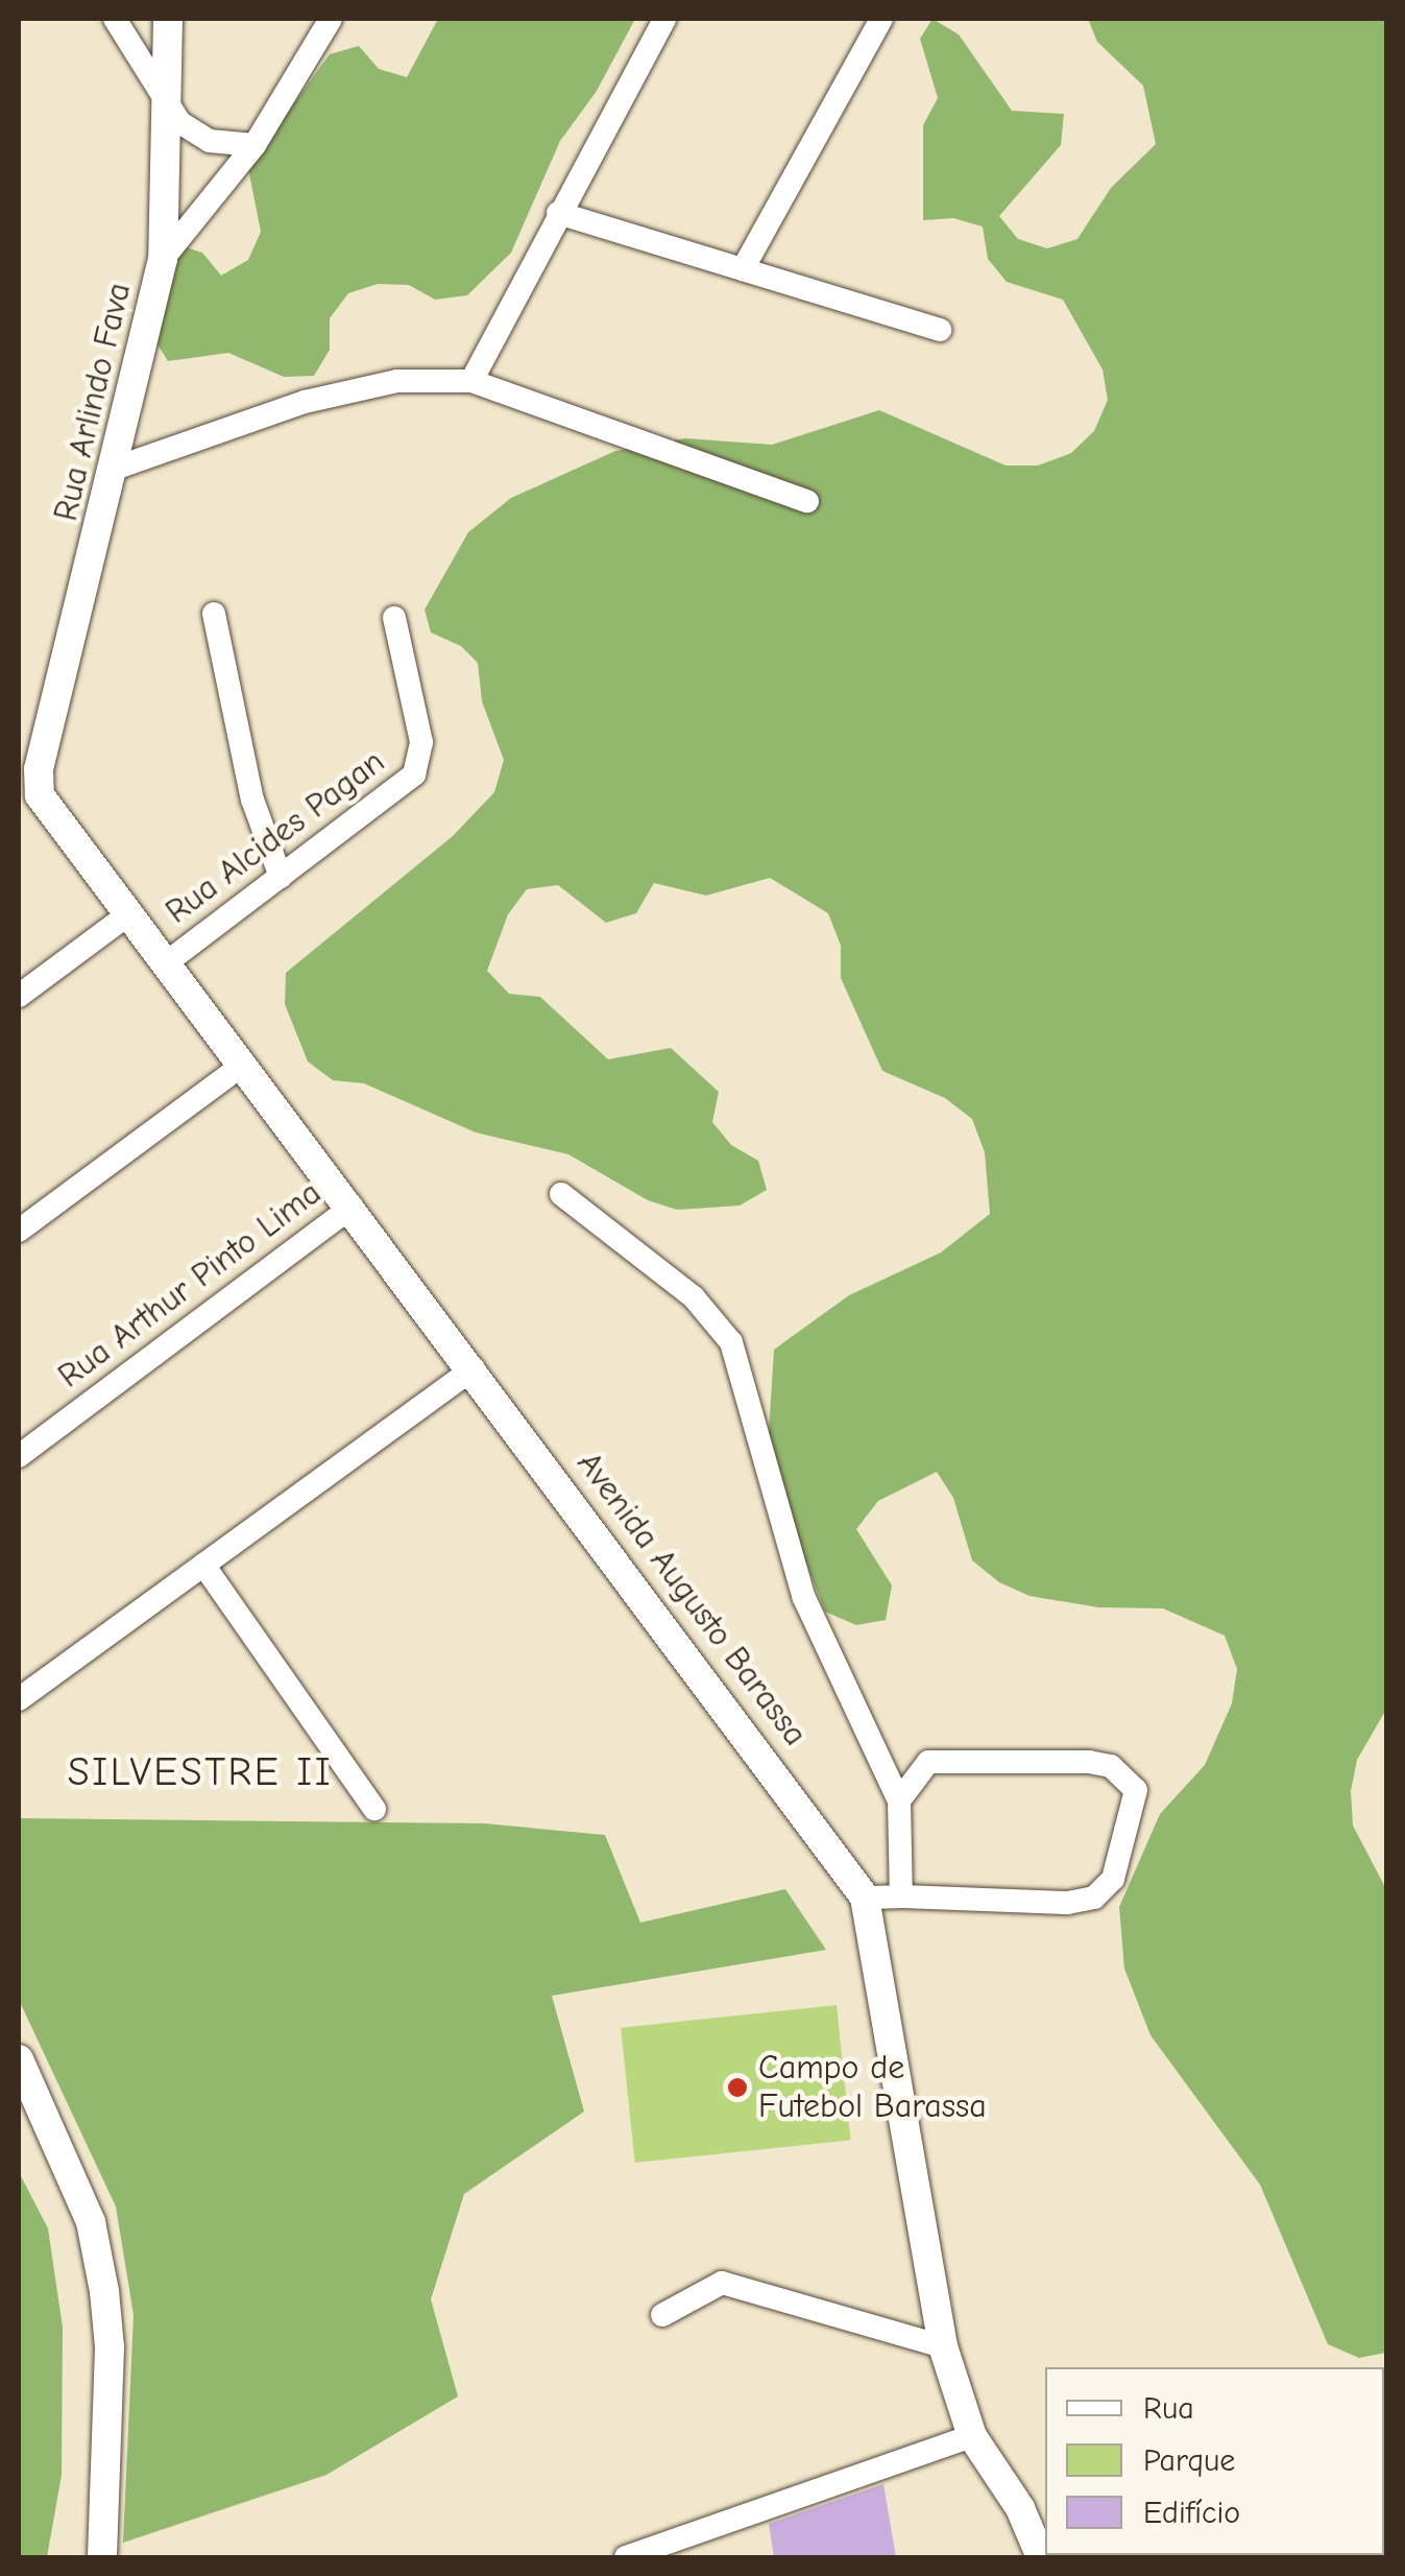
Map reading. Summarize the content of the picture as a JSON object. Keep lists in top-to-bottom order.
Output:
{
  "streets": {
    "street": [
      "Rua Arlindo Fava",
      "Rua Alcides Pagan",
      "Rua Arthur Pinto Lima",
      "Avenida Augusto Barassa"
    ]
  },
  "crossings": [
    ["Rua Arlindo Fava", "Avenida Augusto Barassa"],
    ["Rua Alcides Pagan", "Avenida Augusto Barassa"],
    ["Rua Arthur Pinto Lima", "Avenida Augusto Barassa"]
  ],
  "districts": ["SILVESTRE II"],
  "places": ["Campo de Futebol Barassa"],
  "legend": ["Rua", "Parque", "Edifício"]
}
